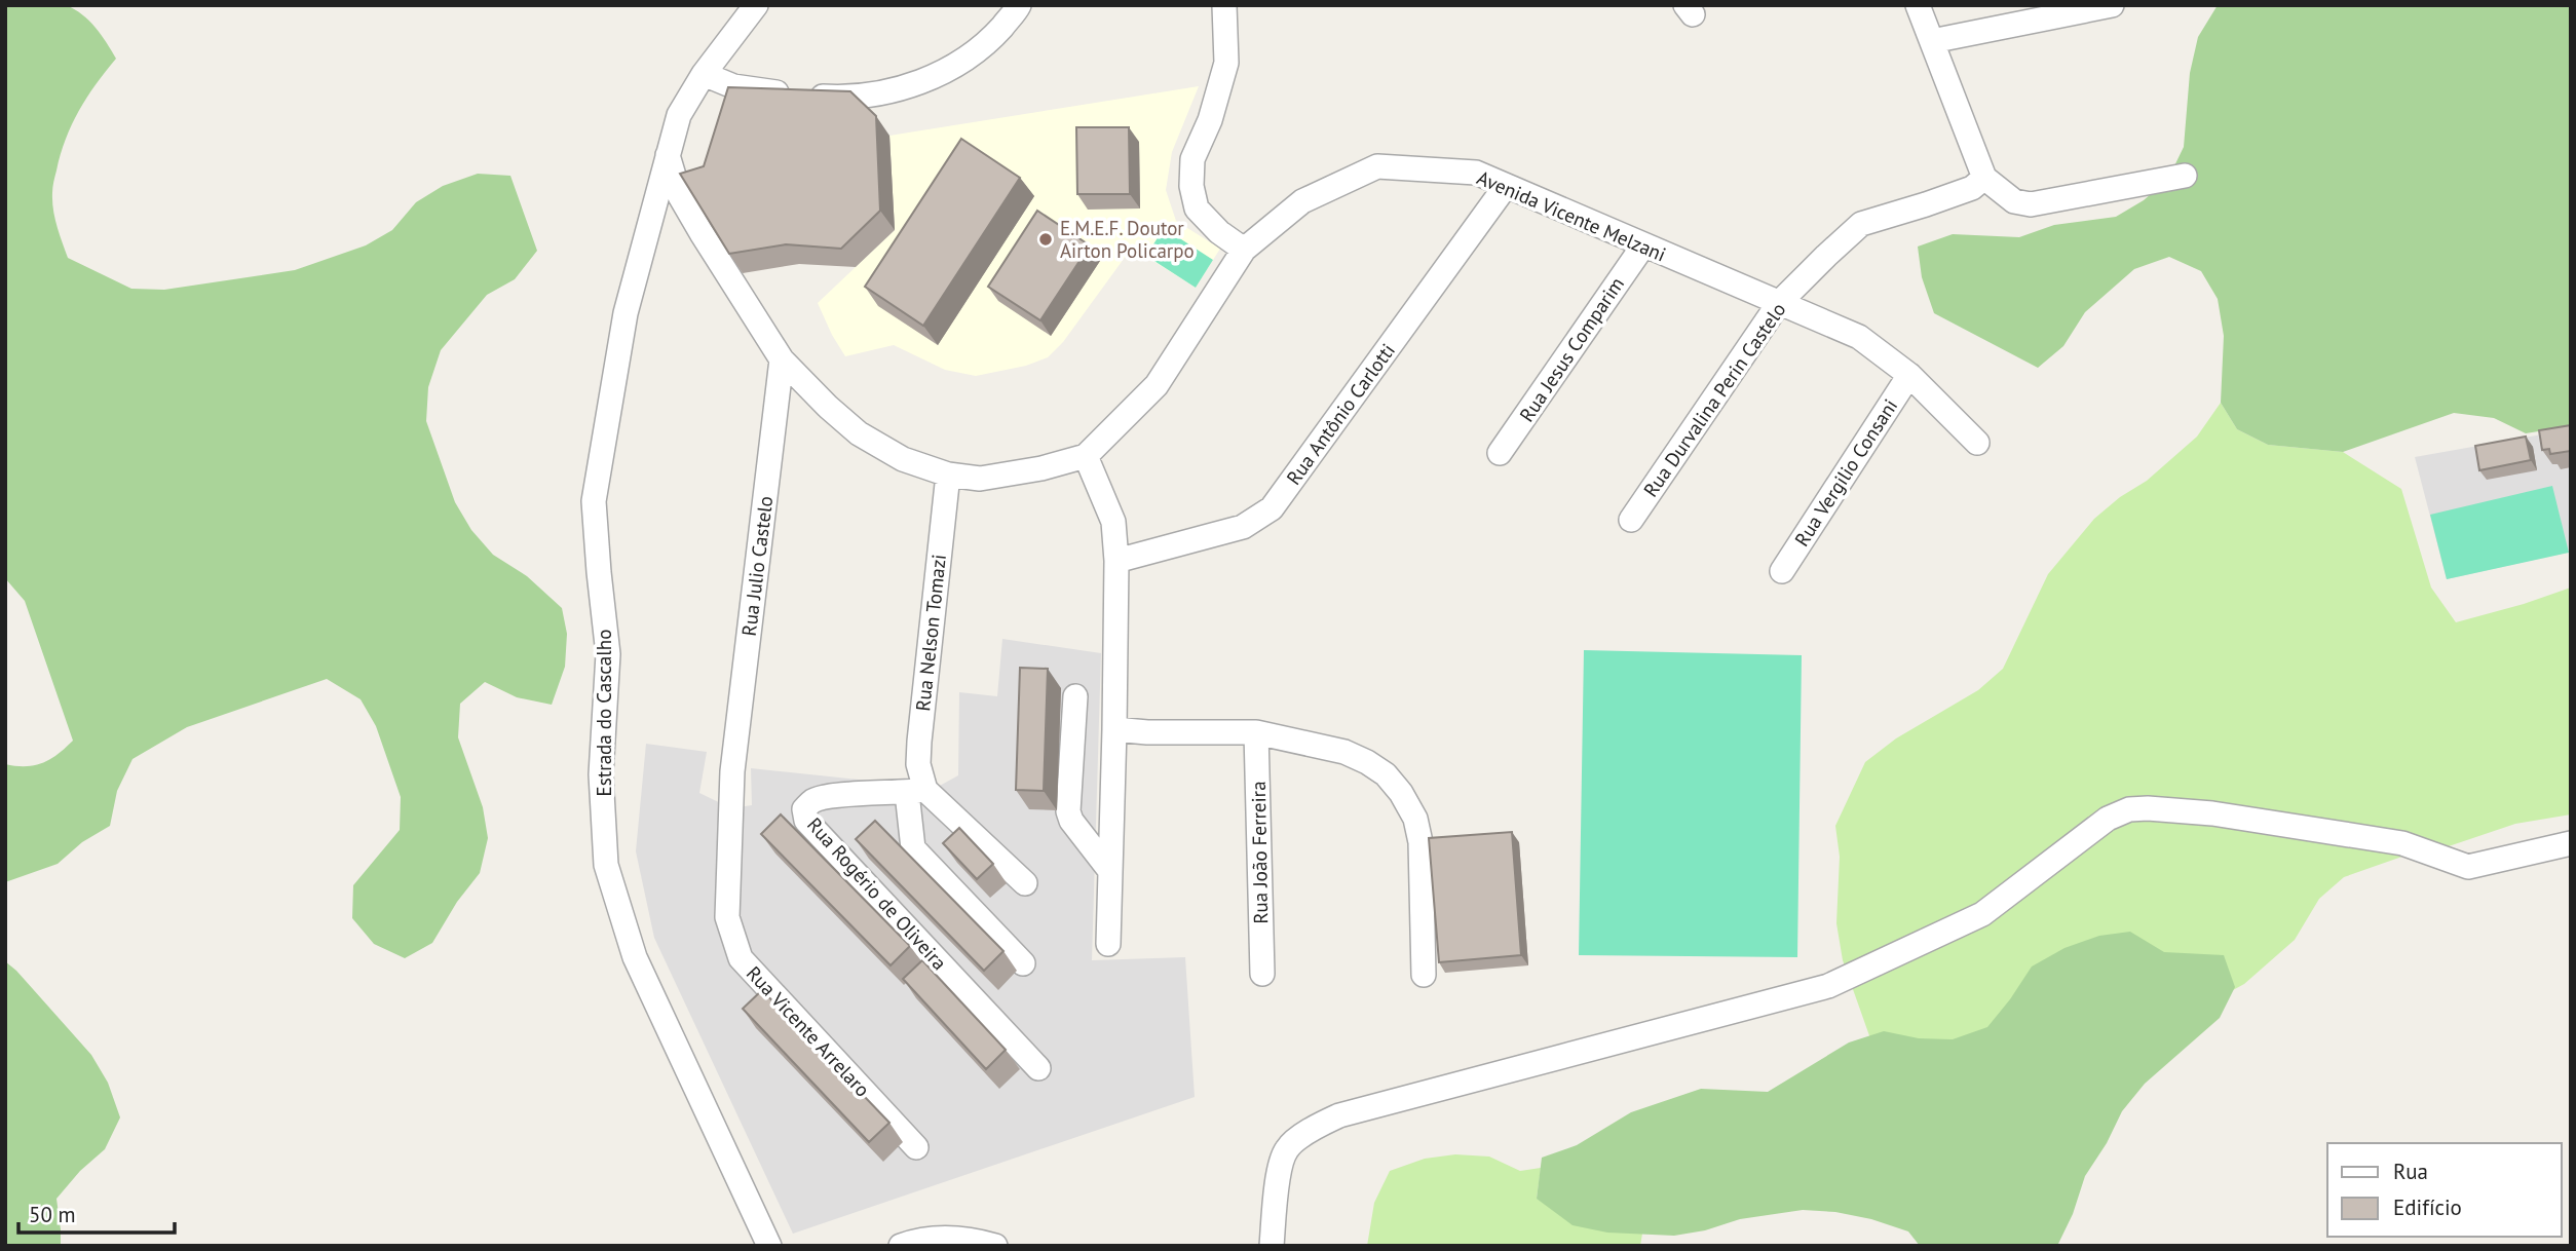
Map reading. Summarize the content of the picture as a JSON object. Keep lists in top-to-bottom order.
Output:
{
  "streets": {
    "street": [
      "Avenida Vicente Melzani",
      "Rua Jesus Comparim",
      "Rua Durvalina Perin Castelo",
      "Rua Antônio Carlotti",
      "Rua Vergilio Consani",
      "Rua Julio Castelo",
      "Rua Nelson Tomazi",
      "Estrada do Cascalho",
      "Rua João Ferreira",
      "Rua Rogério de Oliveira",
      "Rua Vicente Arrelaro"
    ]
  },
  "crossings": [
    ["Avenida Vicente Melzani", "Rua Jesus Comparim"],
    ["Avenida Vicente Melzani", "Rua Durvalina Perin Castelo"],
    ["Avenida Vicente Melzani", "Rua Antônio Carlotti"],
    ["Avenida Vicente Melzani", "Rua Vergilio Consani"],
    ["Avenida Vicente Melzani", "Rua Julio Castelo"],
    ["Avenida Vicente Melzani", "Rua Nelson Tomazi"],
    ["Avenida Vicente Melzani", "Estrada do Cascalho"],
    ["Rua Julio Castelo", "Rua Vicente Arrelaro"],
    ["Rua Nelson Tomazi", "Rua Rogério de Oliveira"]
  ],
  "places": ["E.M.E.F. Doutor Airton Policarpo"],
  "legend": ["Rua", "Edifício"],
  "scale_bar": "50 m"
}
